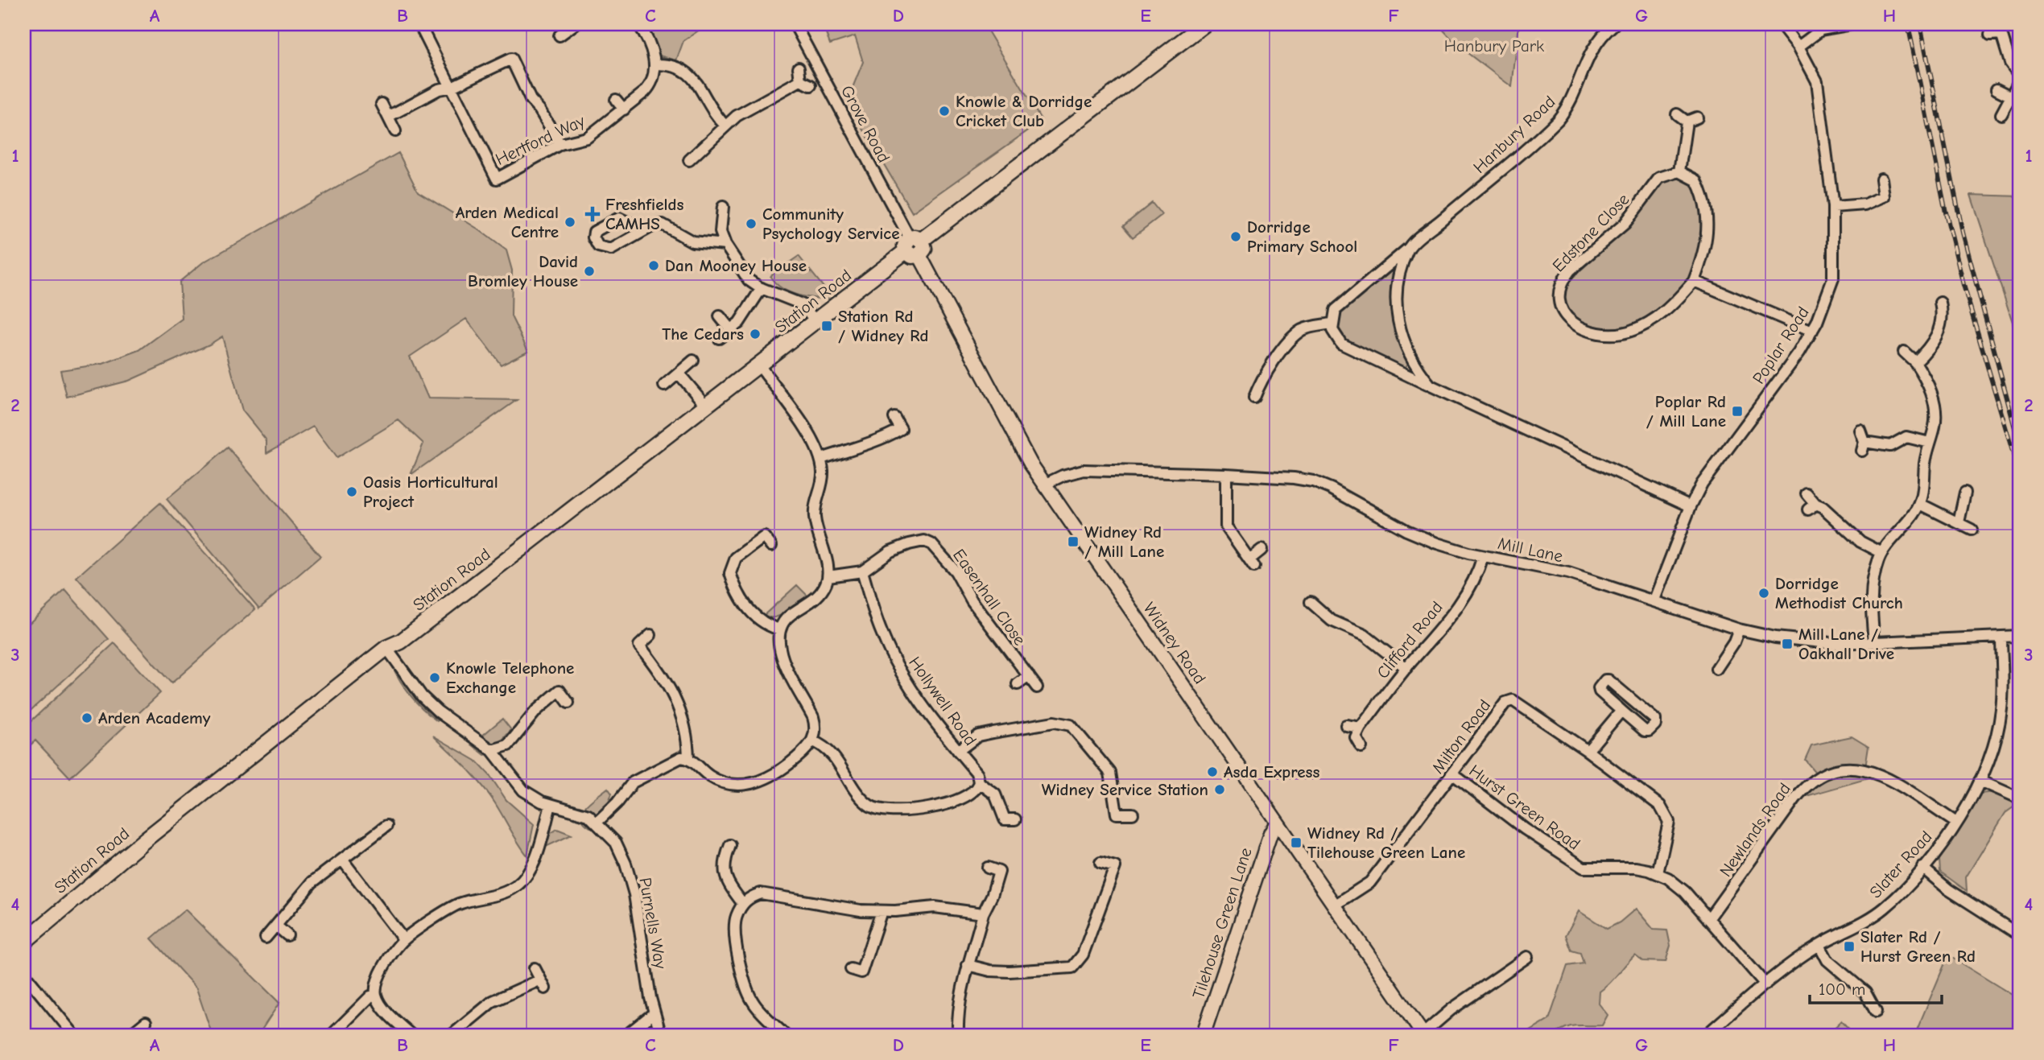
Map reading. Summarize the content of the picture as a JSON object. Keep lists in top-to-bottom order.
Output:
{
  "streets": {
    "main road": ["Station Road"],
    "street": [
      "Grove Road",
      "Hanbury Road",
      "Hertford Way",
      "Edstone Close",
      "Poplar Road",
      "Mill Lane",
      "Easenhall Close",
      "Clifford Road",
      "Widney Road",
      "Hollywell Road",
      "Milton Road",
      "Hurst Green Road",
      "Newlands Road",
      "Slater Road",
      "Purnells Way",
      "Tilehouse Green Lane"
    ]
  },
  "crossings": [
    ["Grove Road", "Station Road"],
    ["Grove Road", "Widney Road"],
    ["Station Road", "Widney Road"],
    ["Station Road", "Purnells Way"],
    ["Poplar Road", "Mill Lane"],
    ["Mill Lane", "Clifford Road"],
    ["Mill Lane", "Widney Road"],
    ["Mill Lane", "Slater Road"],
    ["Easenhall Close", "Hollywell Road"],
    ["Widney Road", "Milton Road"],
    ["Widney Road", "Tilehouse Green Lane"],
    ["Milton Road", "Hurst Green Road"],
    ["Hurst Green Road", "Newlands Road"],
    ["Hurst Green Road", "Slater Road"],
    ["Newlands Road", "Slater Road"]
  ],
  "parks": ["Hanbury Park"],
  "places": {
    "other": [
      "Knowle & Dorridge Cricket Club",
      "Arden Medical Centre",
      "Community Psychology Service",
      "Dorridge Primary School",
      "Dan Mooney House",
      "David Bromley House",
      "The Cedars",
      "Oasis Horticultural Project",
      "Dorridge Methodist Church",
      "Knowle Telephone Exchange",
      "Arden Academy",
      "Asda Express",
      "Widney Service Station"
    ],
    "health": ["Freshfields CAMHS"],
    "transit": [
      "Station Rd / Widney Rd",
      "Poplar Rd / Mill Lane",
      "Widney Rd / Mill Lane",
      "Mill Lane / Oakhall Drive",
      "Widney Rd / Tilehouse Green Lane",
      "Slater Rd / Hurst Green Rd"
    ]
  },
  "scale_bar": "100 m",
  "grid": {
    "columns": [
      "A",
      "B",
      "C",
      "D",
      "E",
      "F",
      "G",
      "H"
    ],
    "rows": [
      "1",
      "2",
      "3",
      "4"
    ]
  }
}
